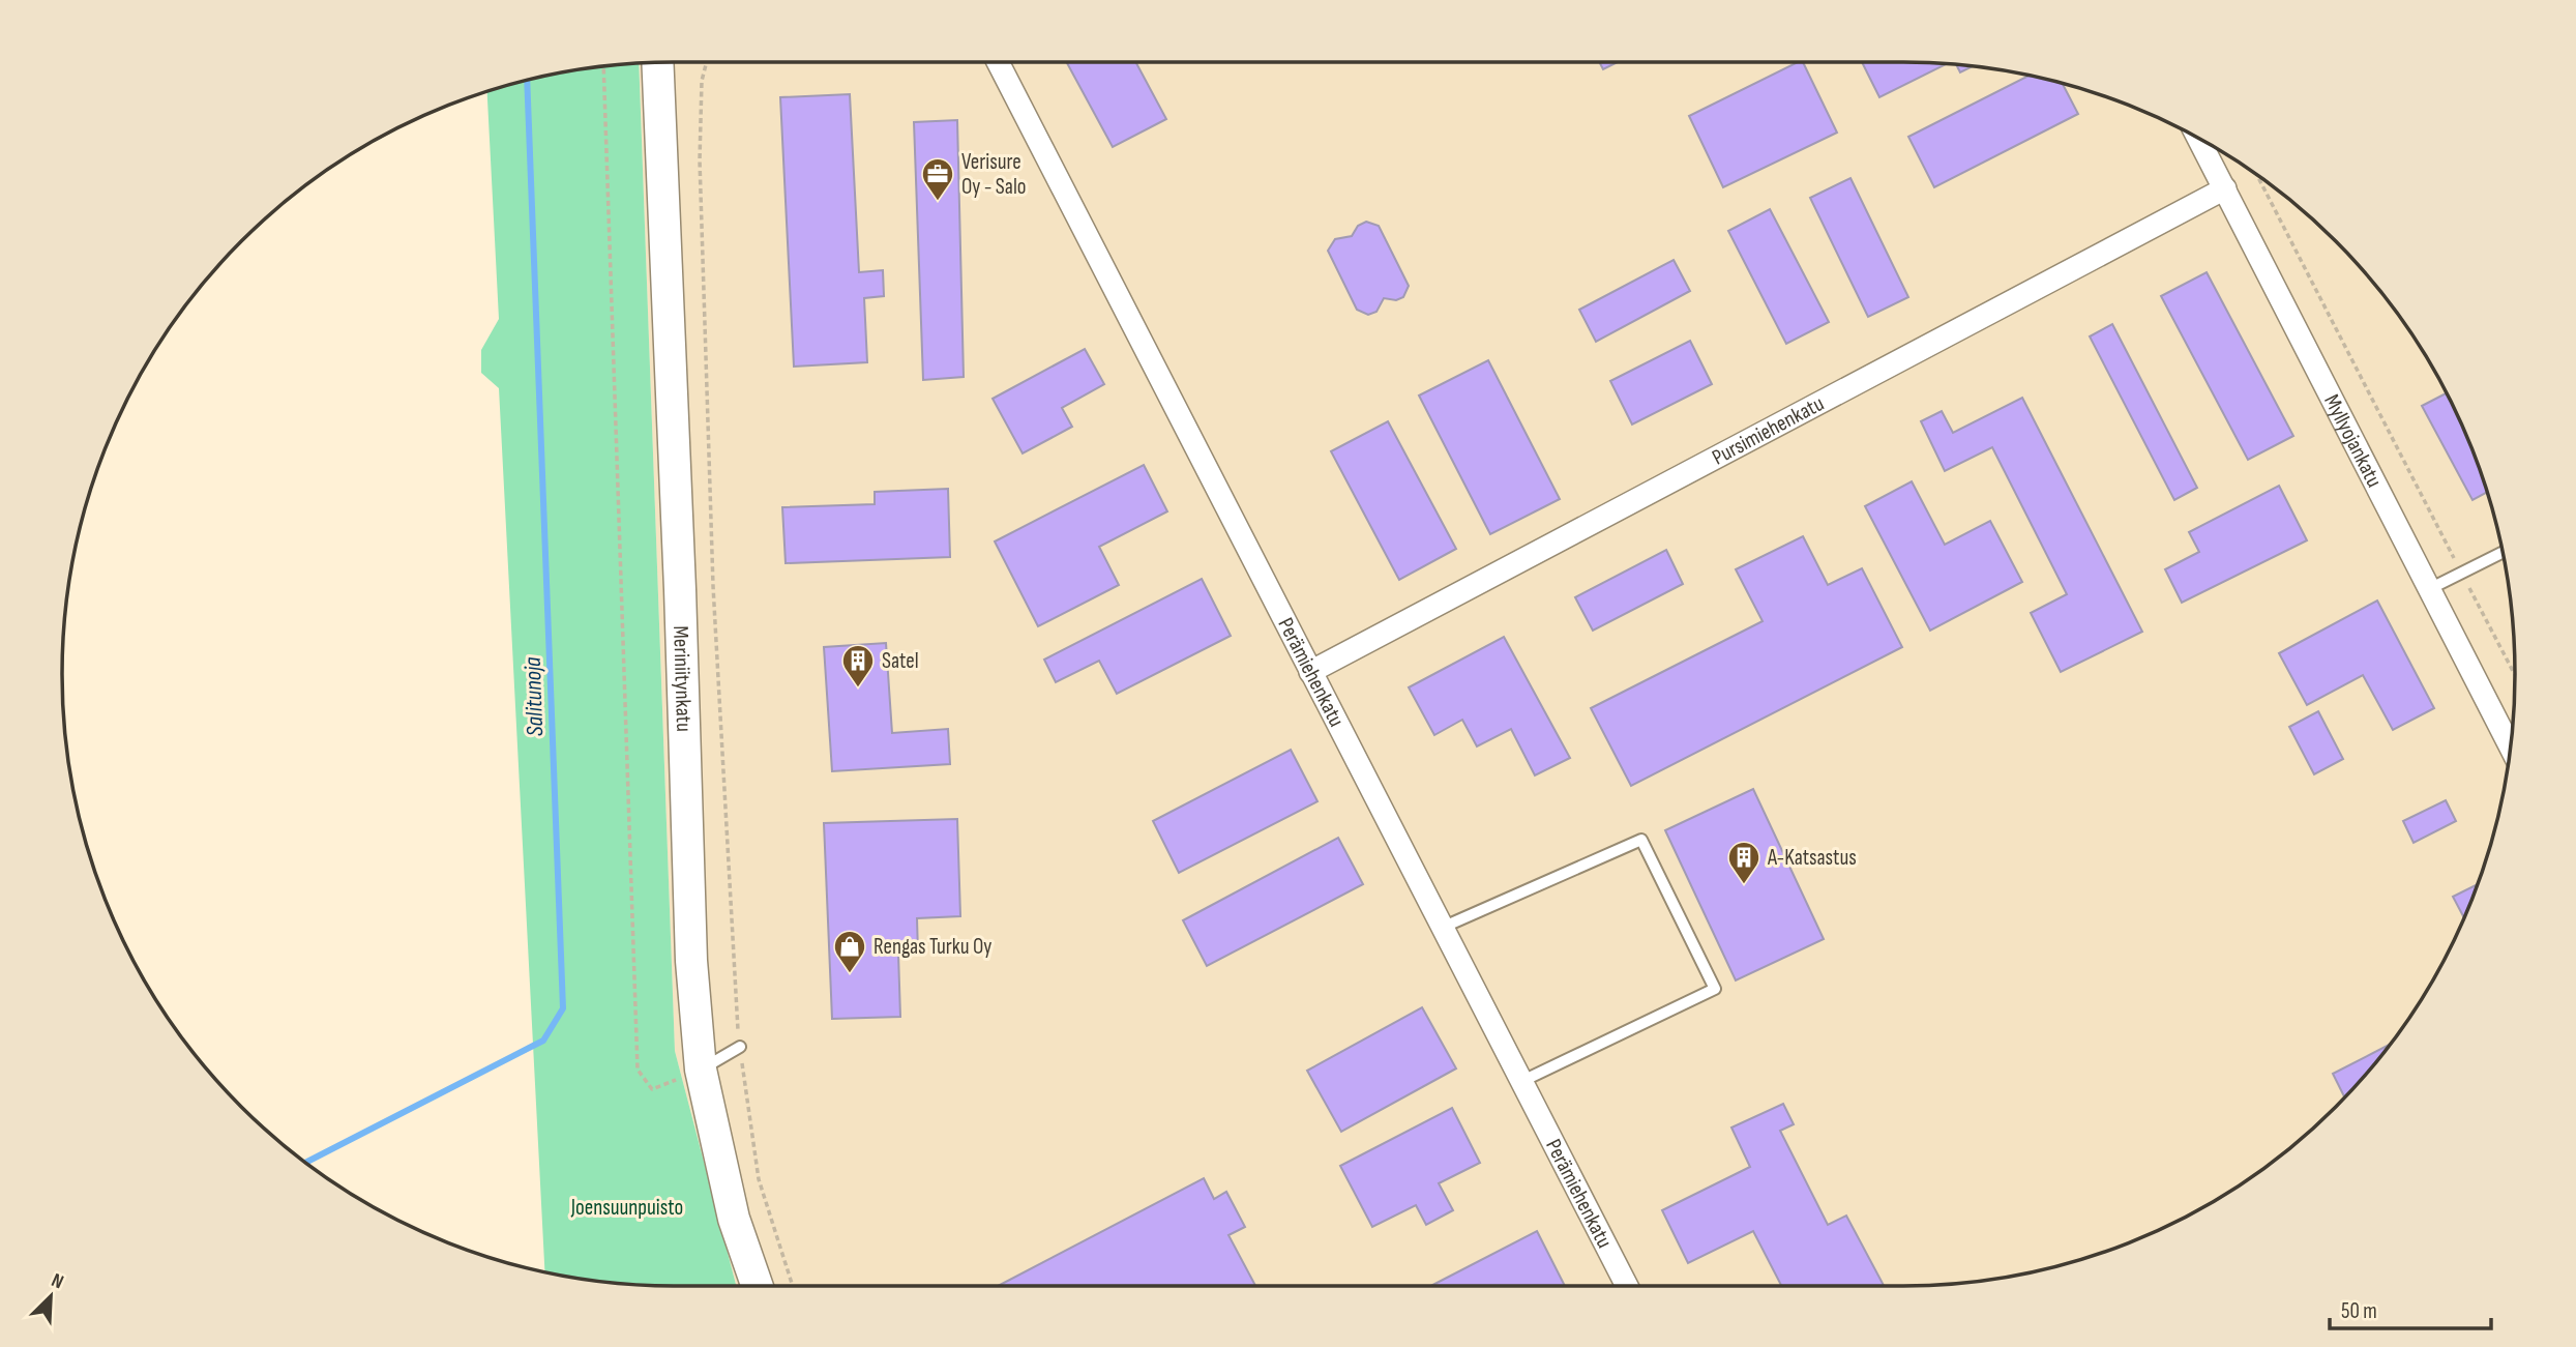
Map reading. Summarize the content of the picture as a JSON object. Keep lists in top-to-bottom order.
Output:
{
  "streets": {
    "main road": ["Meriniitynkatu"],
    "street": ["Pursimiehenkatu", "Myllyojankatu", "Perämiehenkatu"]
  },
  "crossings": [
    ["Pursimiehenkatu", "Myllyojankatu"],
    ["Pursimiehenkatu", "Perämiehenkatu"]
  ],
  "water": ["Salitunoja"],
  "parks": ["Joensuunpuisto"],
  "places": {
    "office": ["Verisure Oy - Salo"],
    "building": ["Satel", "A-Katsastus"],
    "shop": ["Rengas Turku Oy"]
  },
  "scale_bar": "50 m",
  "north": "top right"
}
